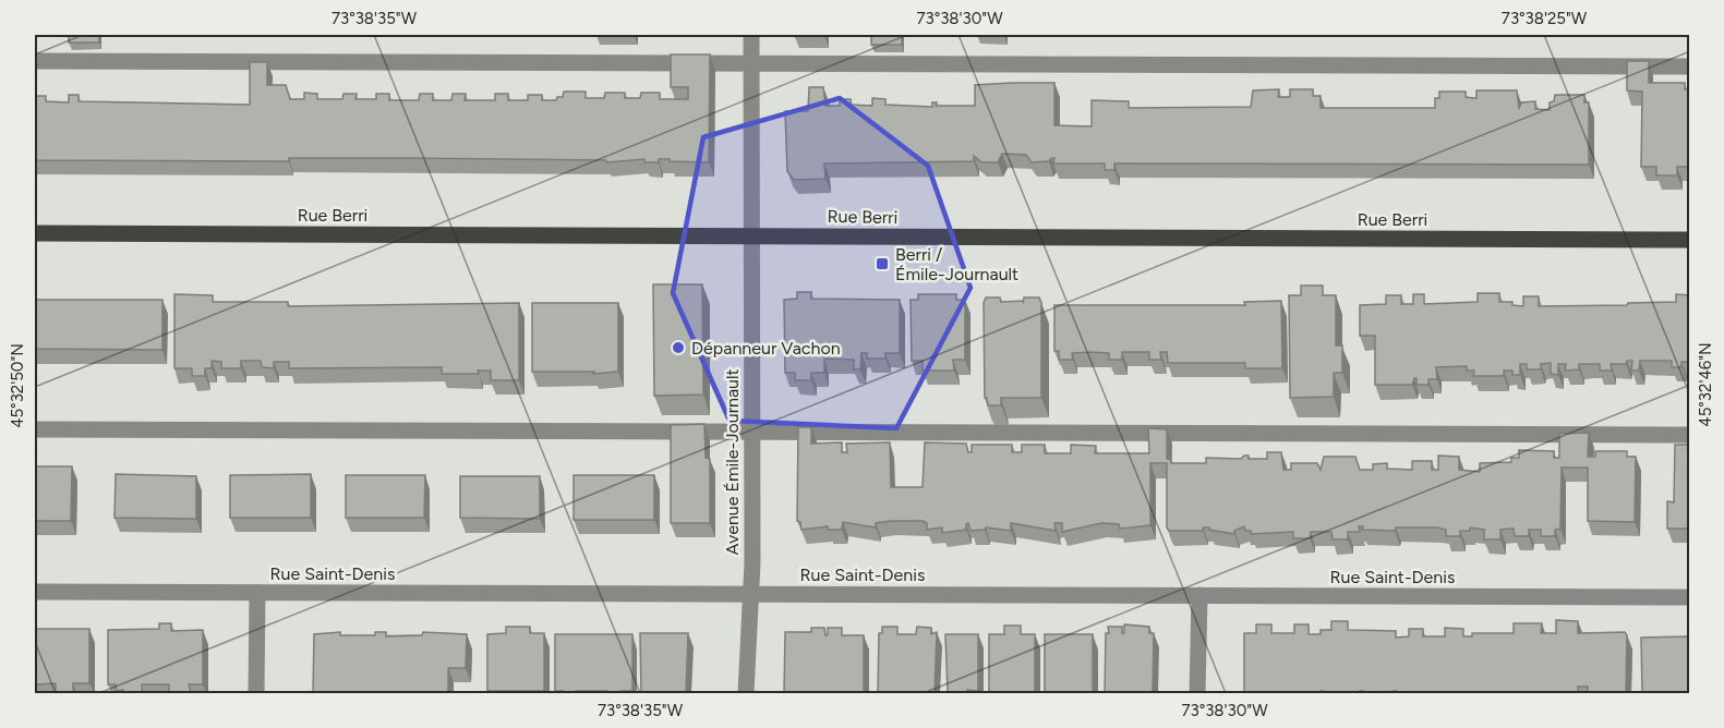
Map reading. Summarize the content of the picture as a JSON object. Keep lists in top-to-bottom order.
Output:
{
  "streets": {
    "main road": ["Rue Berri"],
    "street": ["Avenue Émile-Journault", "Rue Saint-Denis"]
  },
  "crossings": [
    ["Rue Berri", "Avenue Émile-Journault"],
    ["Avenue Émile-Journault", "Rue Saint-Denis"]
  ],
  "places": {
    "transit": ["Berri / Émile-Journault"],
    "other": ["Dépanneur Vachon"]
  },
  "coordinates": [
    "73°38'35\"W",
    "73°38'30\"W",
    "73°38'25\"W",
    "45°32'46\"N",
    "45°32'50\"N"
  ]
}
